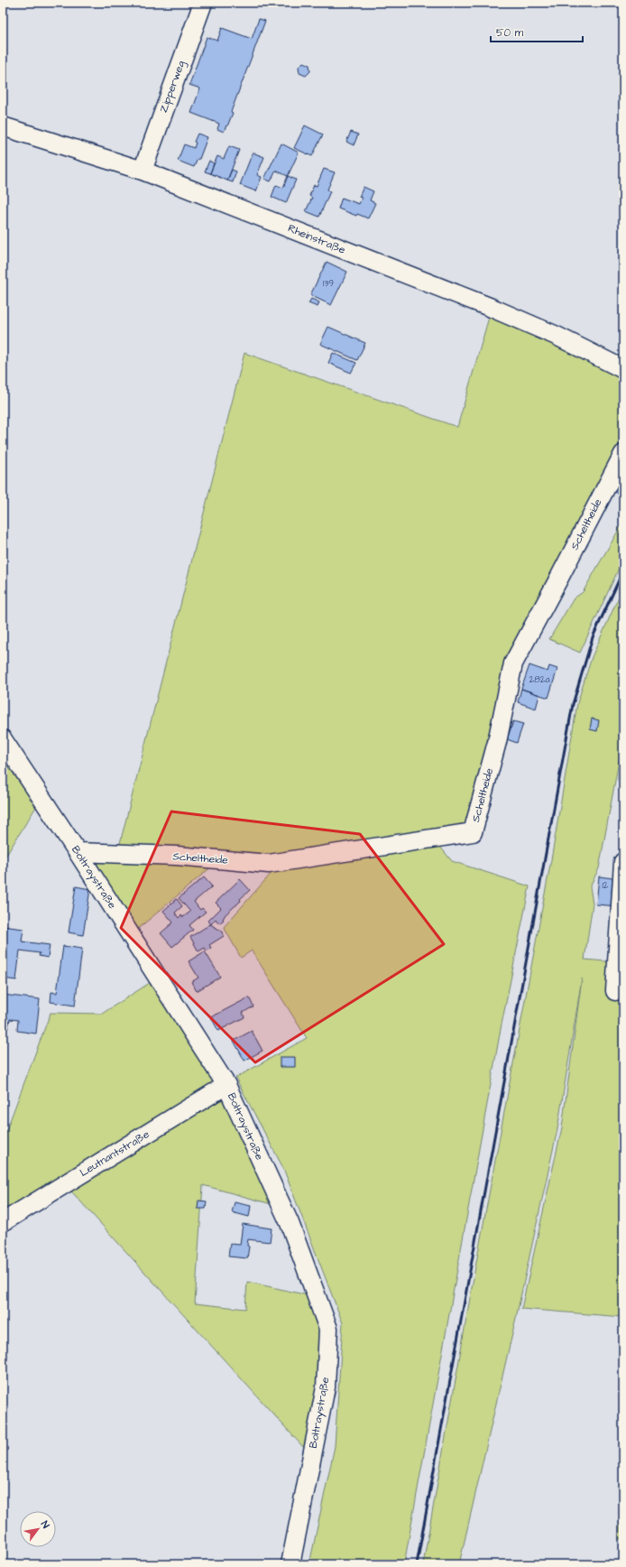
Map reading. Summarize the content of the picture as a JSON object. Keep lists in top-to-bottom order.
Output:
{
  "streets": {
    "street": [
      "Zipperweg",
      "Rheinstraße",
      "Scheltheide",
      "Boltraystraße",
      "Leutnantstraße"
    ]
  },
  "crossings": [
    ["Zipperweg", "Rheinstraße"],
    ["Scheltheide", "Boltraystraße"],
    ["Boltraystraße", "Leutnantstraße"]
  ],
  "house_numbers": ["139", "282a", "12"],
  "scale_bar": "50 m",
  "north": "top right"
}
